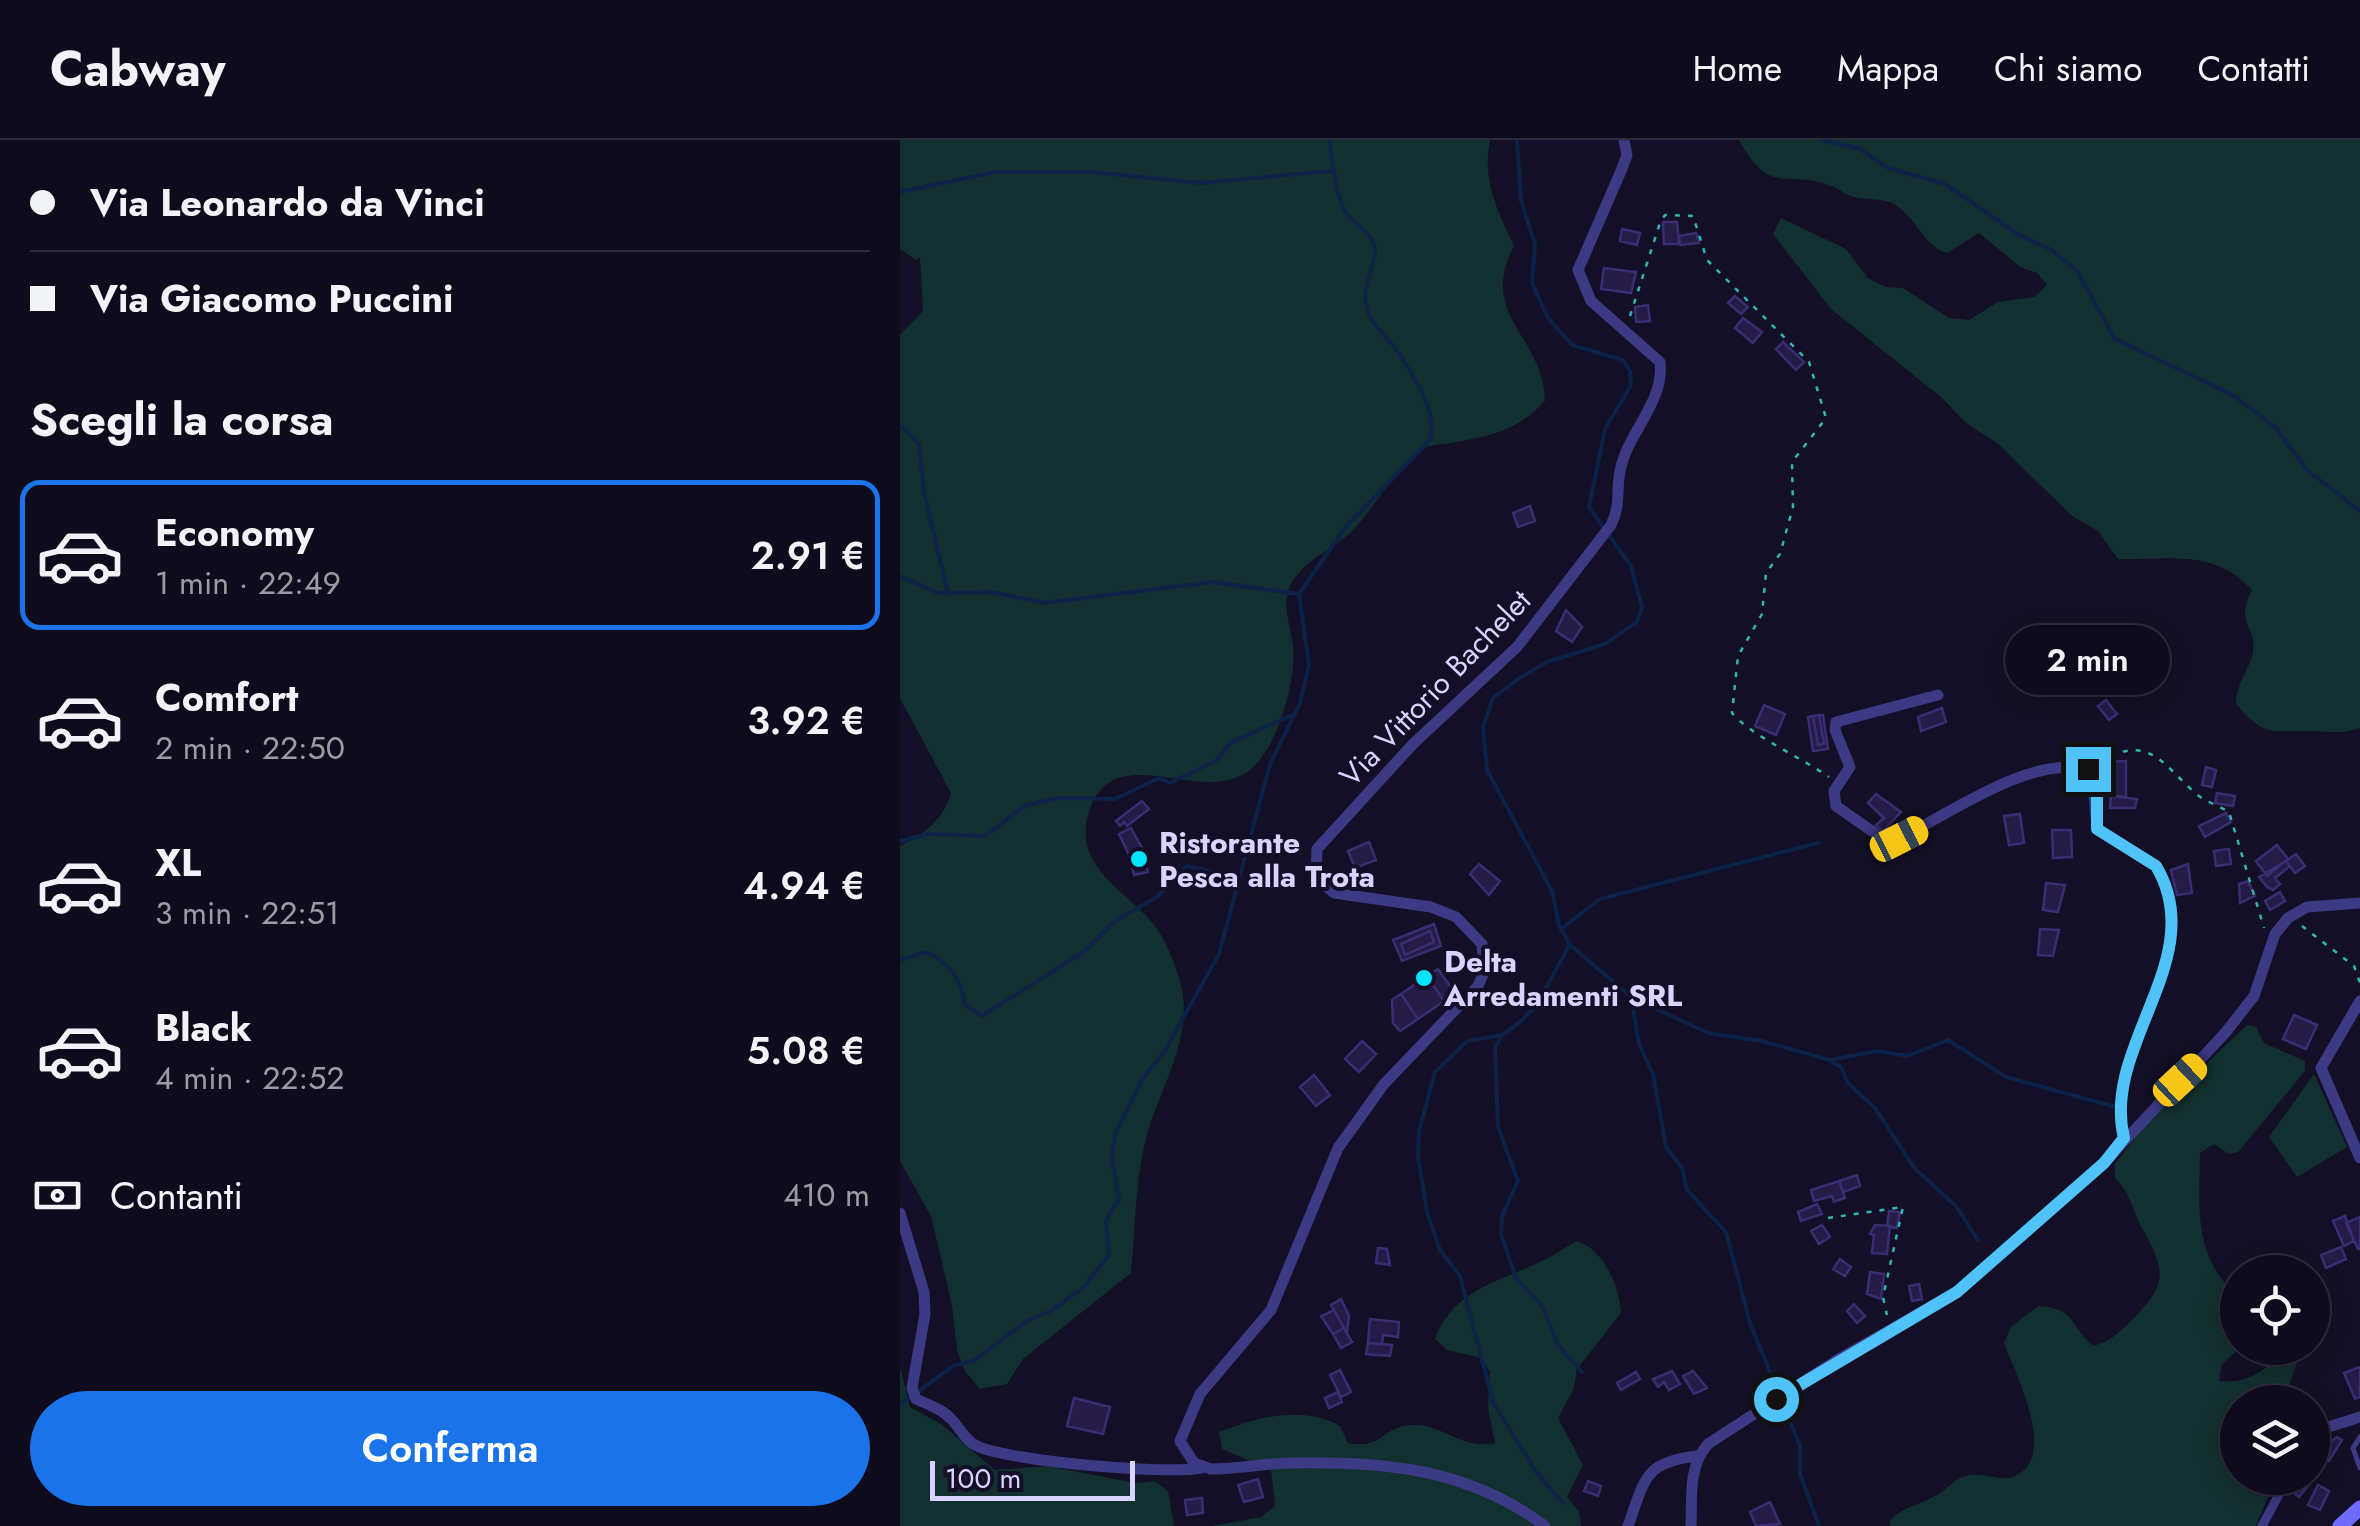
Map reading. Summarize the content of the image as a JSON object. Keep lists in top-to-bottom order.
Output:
{
  "streets": {
    "street": ["Via Vittorio Bachelet"]
  },
  "places": ["Ristorante Pesca alla Trota", "Delta Arredamenti SRL"],
  "scale_bar": "100 m",
  "page": {
    "header": "Cabway",
    "nav": [
      "Home",
      "Mappa",
      "Chi siamo",
      "Contatti"
    ],
    "banner": ["Via Leonardo da Vinci", "Via Giacomo Puccini"],
    "heading": "Scegli la corsa",
    "list": [
      {
        "name": "Economy",
        "note": "1 min · 22:49",
        "value": "2.91 €"
      },
      {
        "name": "Comfort",
        "note": "2 min · 22:50",
        "value": "3.92 €"
      },
      {
        "name": "XL",
        "note": "3 min · 22:51",
        "value": "4.94 €"
      },
      {
        "name": "Black",
        "note": "4 min · 22:52",
        "value": "5.08 €"
      }
    ],
    "bubble": "2 min",
    "pay": ["Contanti", "410 m"],
    "buttons": "Conferma",
    "scale": "100 m"
  }
}
